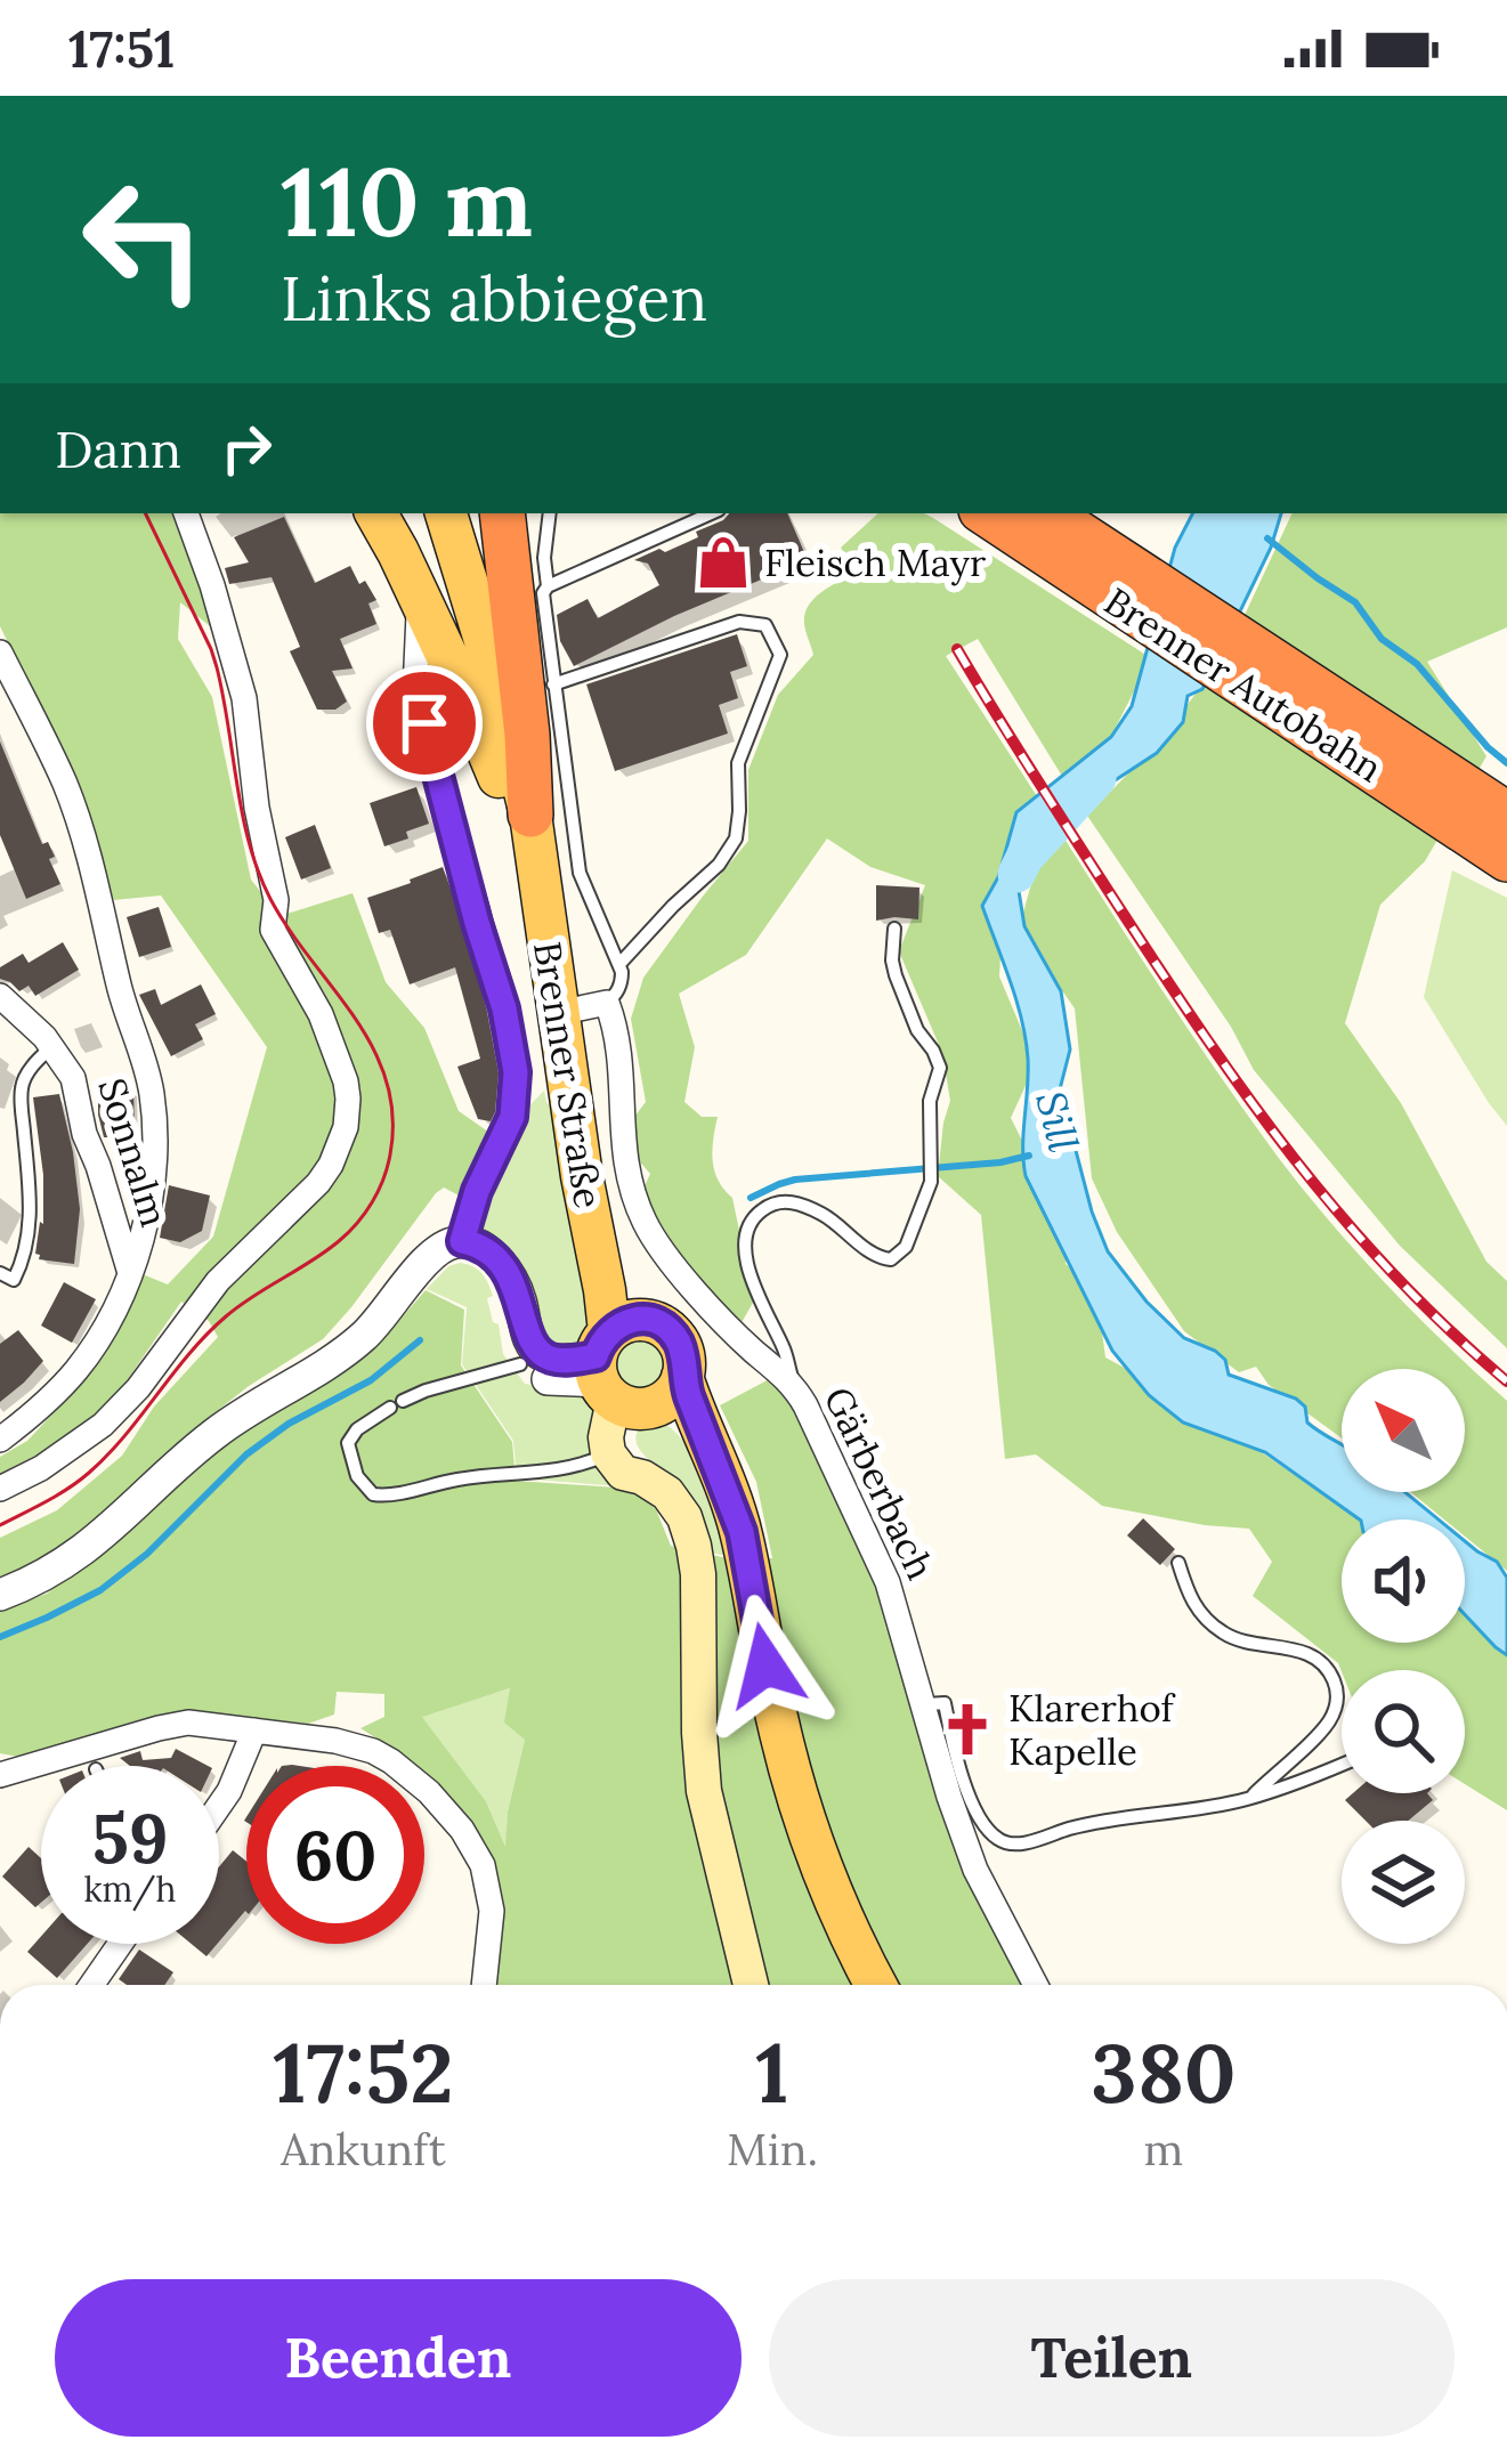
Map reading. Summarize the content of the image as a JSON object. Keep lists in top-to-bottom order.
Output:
{
  "streets": {
    "highway": ["Brenner Autobahn"],
    "main road": ["Brenner Straße"],
    "street": ["Sonnalm", "Gärberbach"]
  },
  "water": ["Sill"],
  "places": {
    "shop": ["Fleisch Mayr"],
    "church": ["Klarerhof Kapelle"]
  },
  "north": "top left",
  "page": {
    "status": "17:51",
    "turn": ["110 m", "Links abbiegen"],
    "then": "Dann",
    "speed": "59 km/h",
    "limit": "60",
    "eta": [
      "17:52",
      "Ankunft",
      "1",
      "Min.",
      "380",
      "m"
    ],
    "buttons": ["Beenden", "Teilen"]
  }
}
